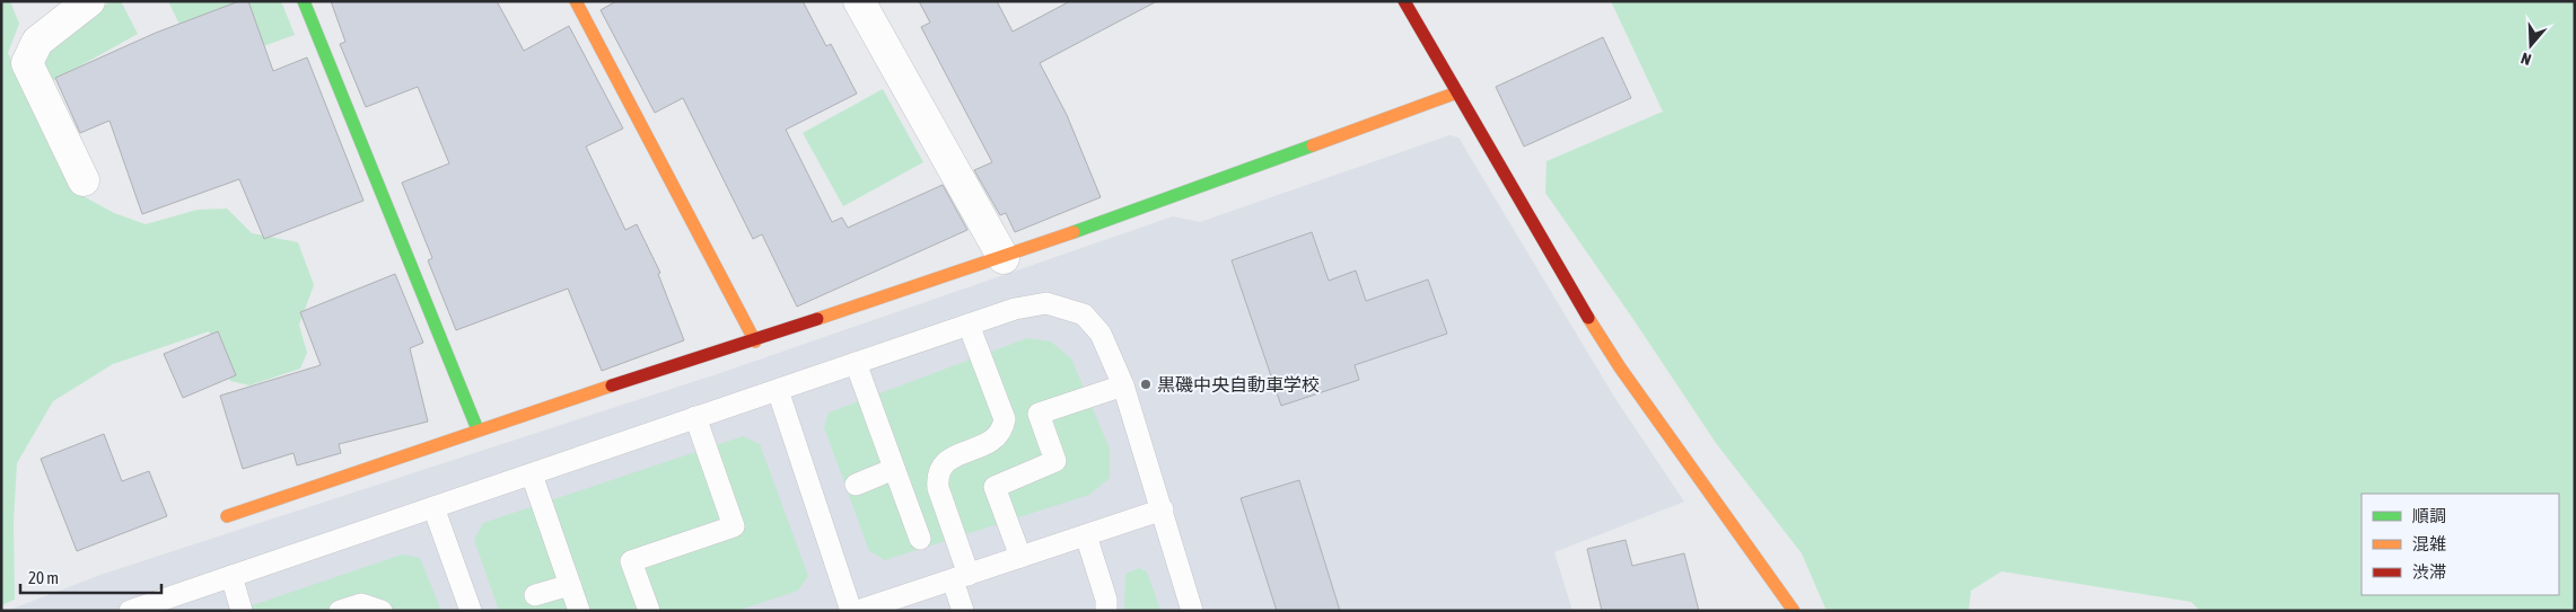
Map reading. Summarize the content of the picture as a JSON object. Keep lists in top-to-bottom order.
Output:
{
  "places": ["黒磯中央自動車学校"],
  "legend": ["順調", "混雑", "渋滞"],
  "scale_bar": "20 m",
  "north": "bottom"
}
